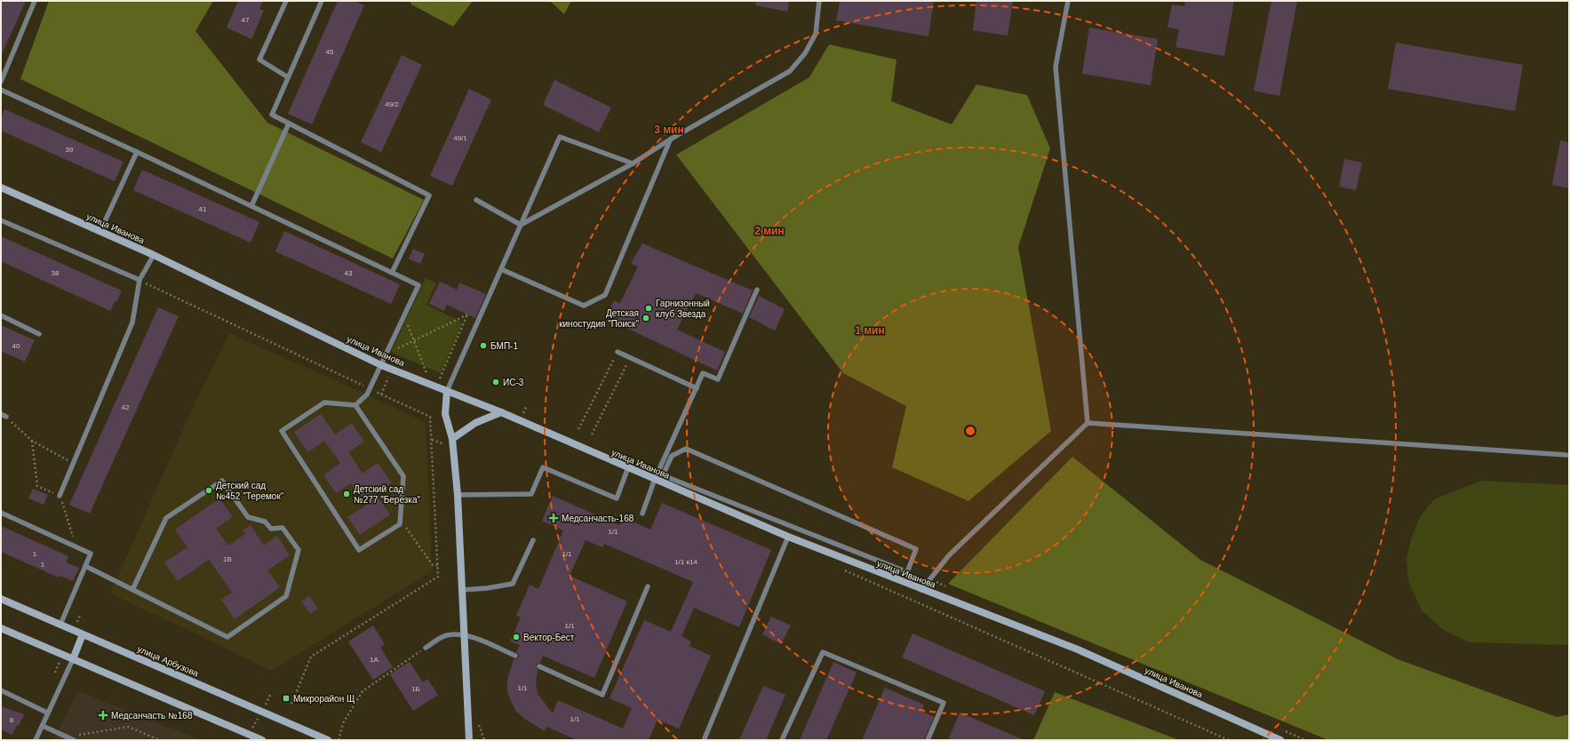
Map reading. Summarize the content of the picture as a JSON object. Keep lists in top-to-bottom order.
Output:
{
  "streets": {
    "main road": ["улица Иванова", "улица Арбузова"]
  },
  "places": {
    "other": [
      "Гарнизонный клуб Звезда",
      "Детская киностудия \"Поиск\"",
      "БМП-1",
      "ИС-3",
      "Детский сад №452 \"Теремок\"",
      "Детский сад №277 \"Березка\"",
      "Вектор-Бeст"
    ],
    "health": ["Медсанчасть-168", "Медсанчасть №168"],
    "transit": ["Микрорайон Щ"]
  },
  "house_numbers": [
    "47",
    "45",
    "49/2",
    "49/1",
    "39",
    "41",
    "38",
    "43",
    "40",
    "42",
    "1/1",
    "1",
    "1/1",
    "1В",
    "1/1 к14",
    "1",
    "1/1",
    "1А",
    "1/1",
    "1Б",
    "1/1",
    "8"
  ],
  "rings": ["3 мин", "2 мин", "1 мин"]
}
